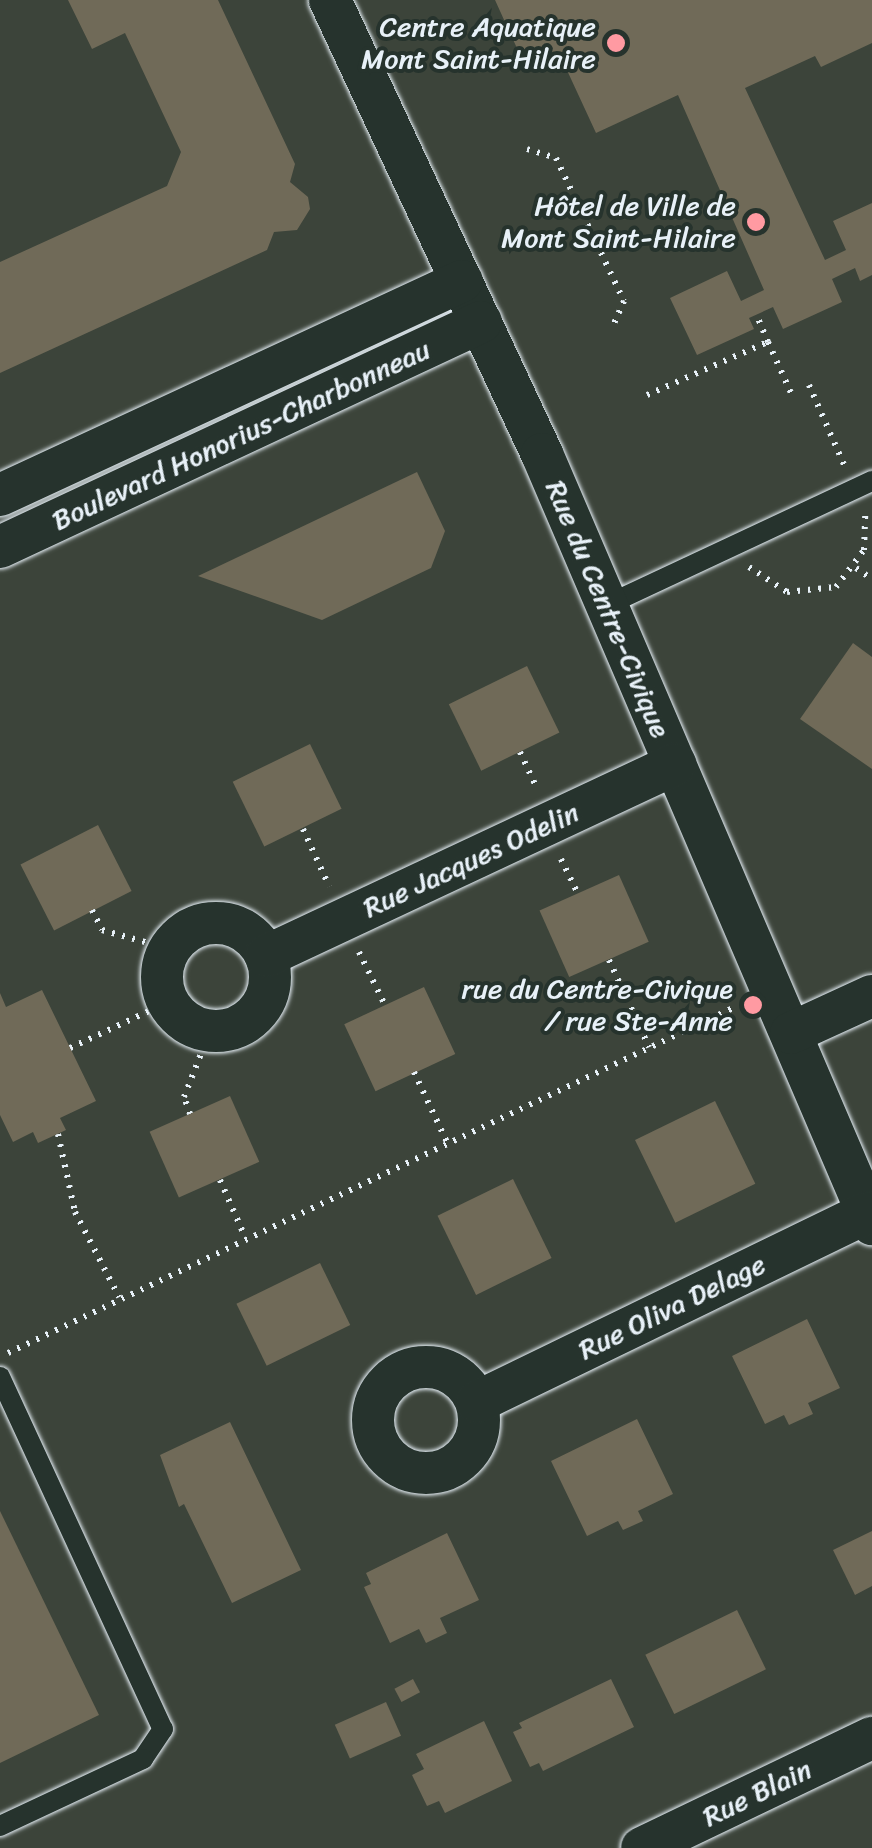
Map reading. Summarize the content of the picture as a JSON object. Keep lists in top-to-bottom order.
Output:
{
  "streets": {
    "street": [
      "Boulevard Honorius-Charbonneau",
      "Rue du Centre-Civique",
      "Rue Jacques Odelin",
      "Rue Oliva Delage",
      "Rue Blain"
    ]
  },
  "crossings": [
    ["Boulevard Honorius-Charbonneau", "Rue du Centre-Civique"],
    ["Rue du Centre-Civique", "Rue Jacques Odelin"],
    ["Rue du Centre-Civique", "Rue Oliva Delage"]
  ],
  "places": ["Centre Aquatique Mont Saint-Hilaire", "Hôtel de Ville de Mont Saint-Hilaire", "rue du Centre-Civique / rue Ste-Anne"]
}
